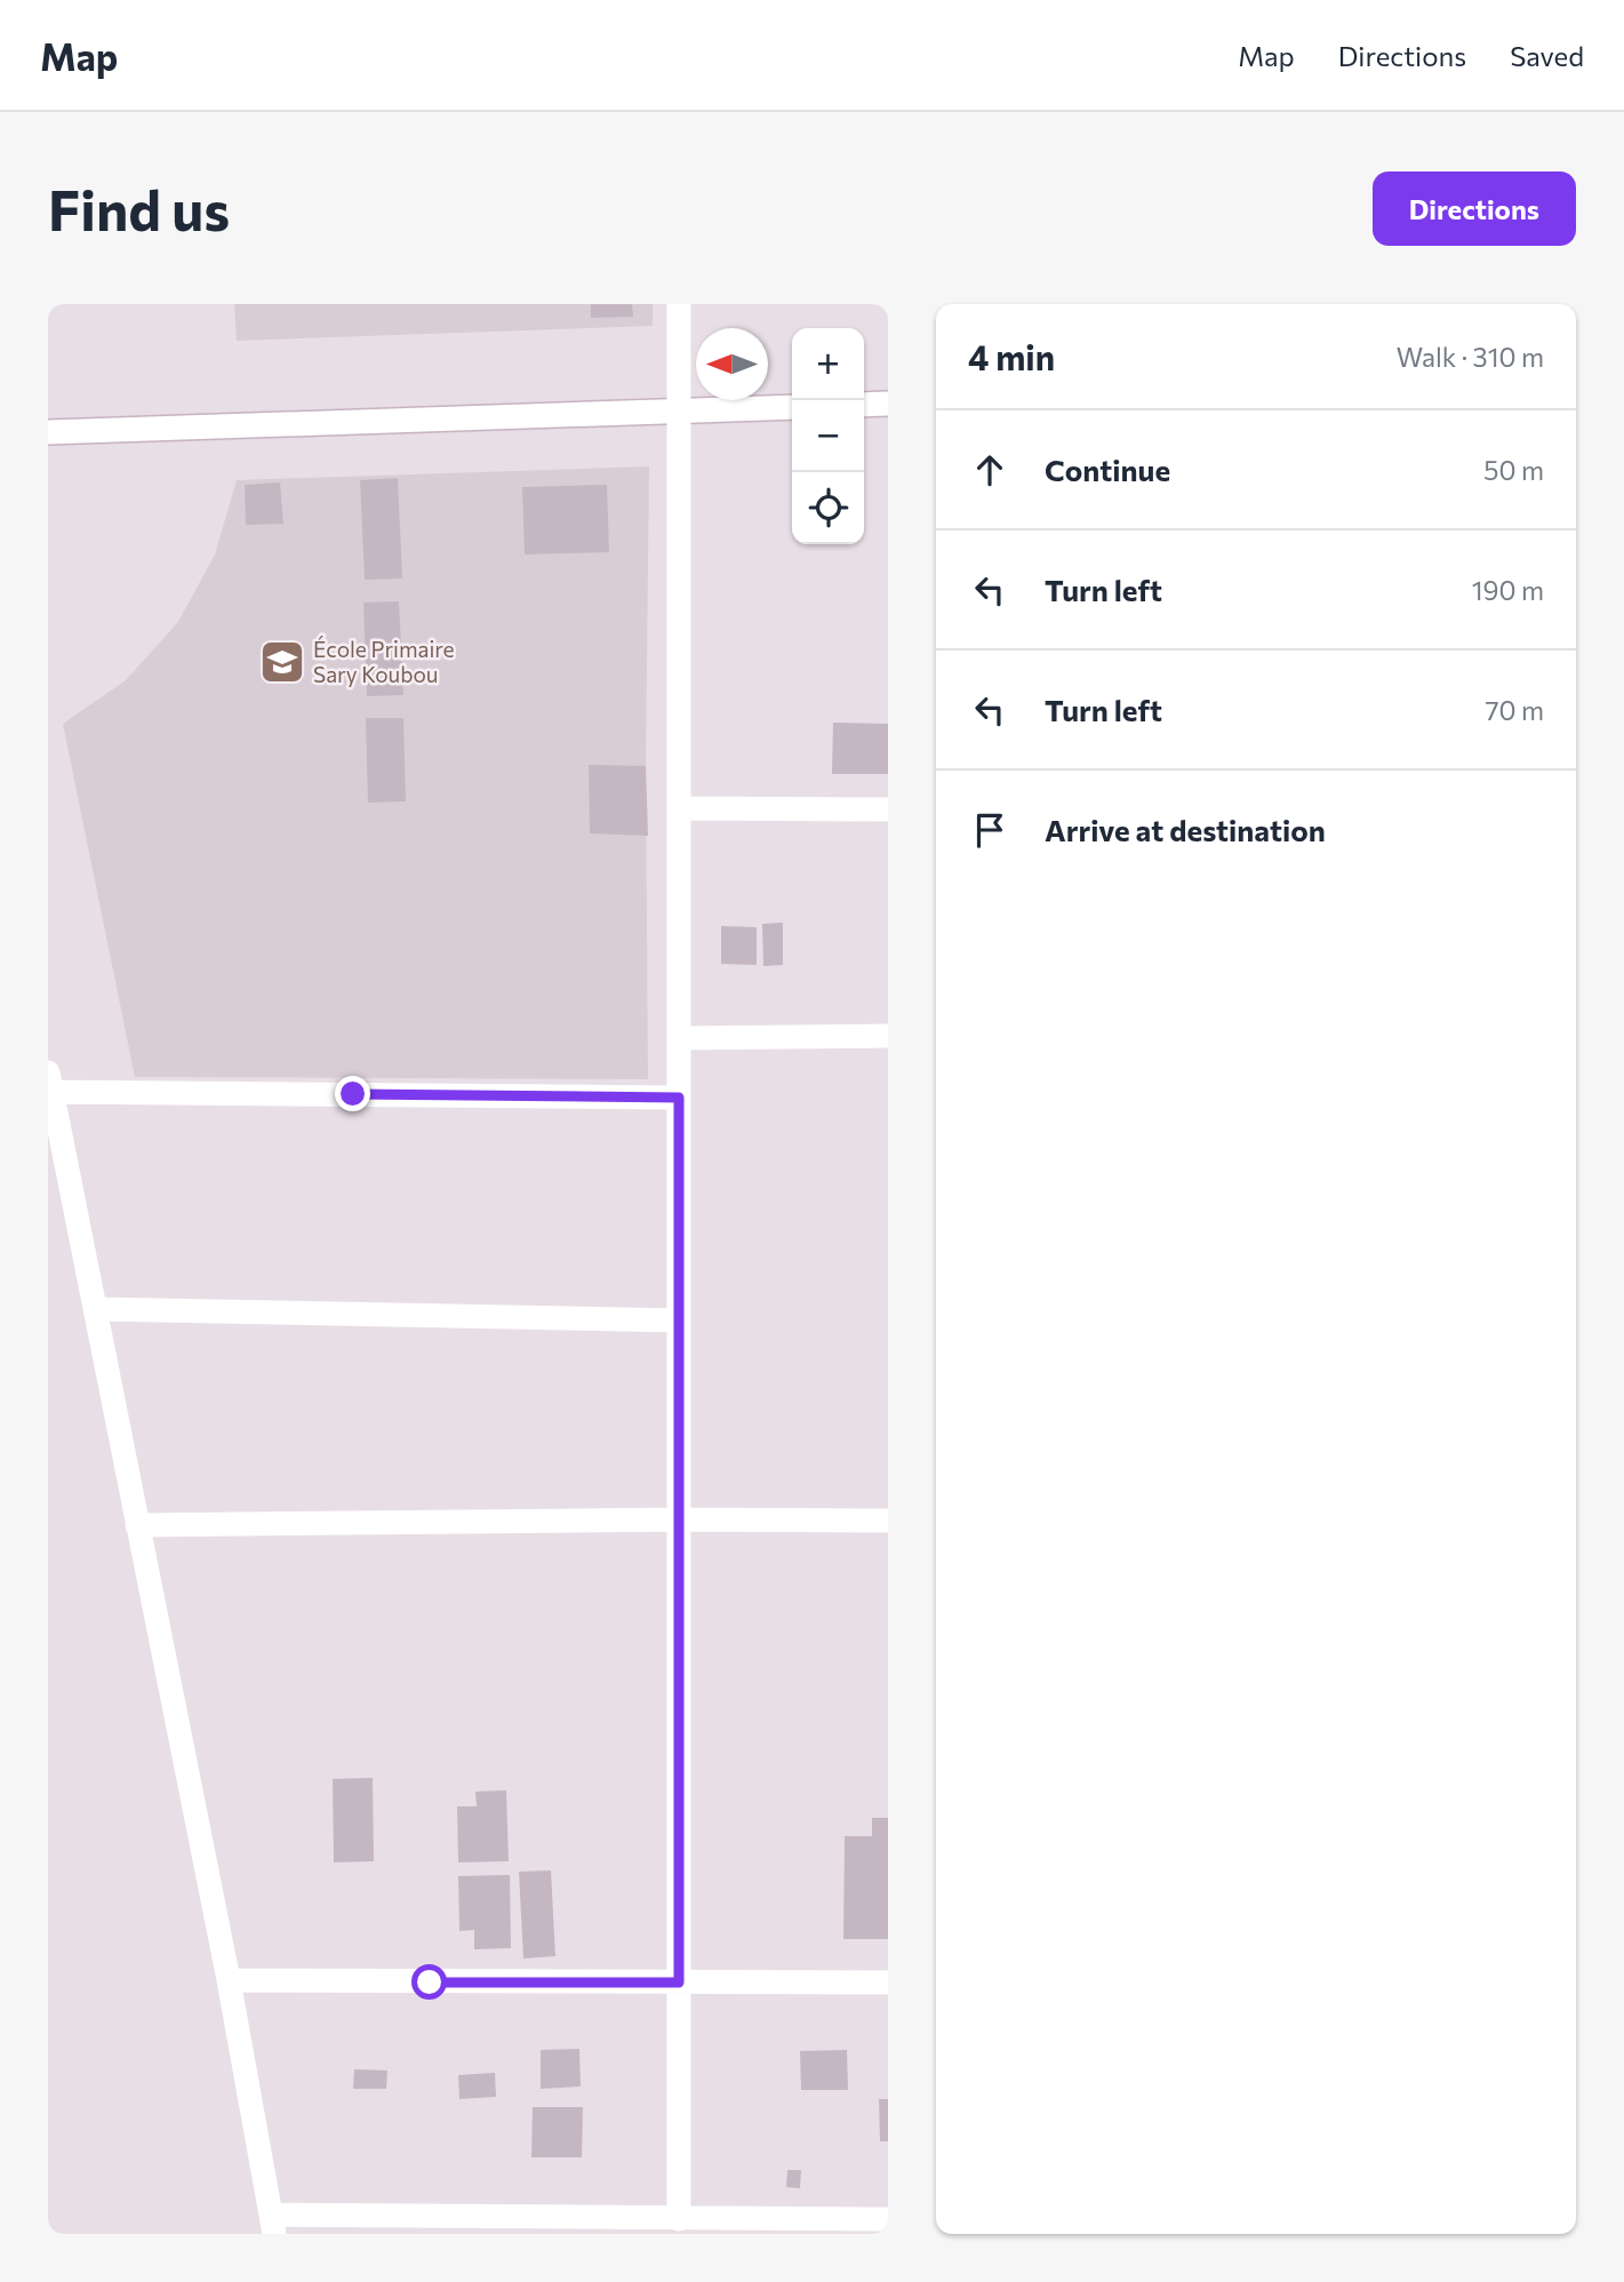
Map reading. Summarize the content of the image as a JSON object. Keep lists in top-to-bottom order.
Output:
{
  "places": {
    "school or university": ["École Primaire Sary Koubou"]
  },
  "north": "left",
  "page": {
    "header": "Map",
    "nav": ["Map", "Directions", "Saved"],
    "buttons": "Directions",
    "title": "Find us",
    "heading": ["4 min", "Walk · 310 m"],
    "map_buttons": ["+", "−"],
    "list": [
      ["Continue", "50 m"],
      ["Turn left", "190 m"],
      ["Turn left", "70 m"],
      "Arrive at destination"
    ]
  }
}
